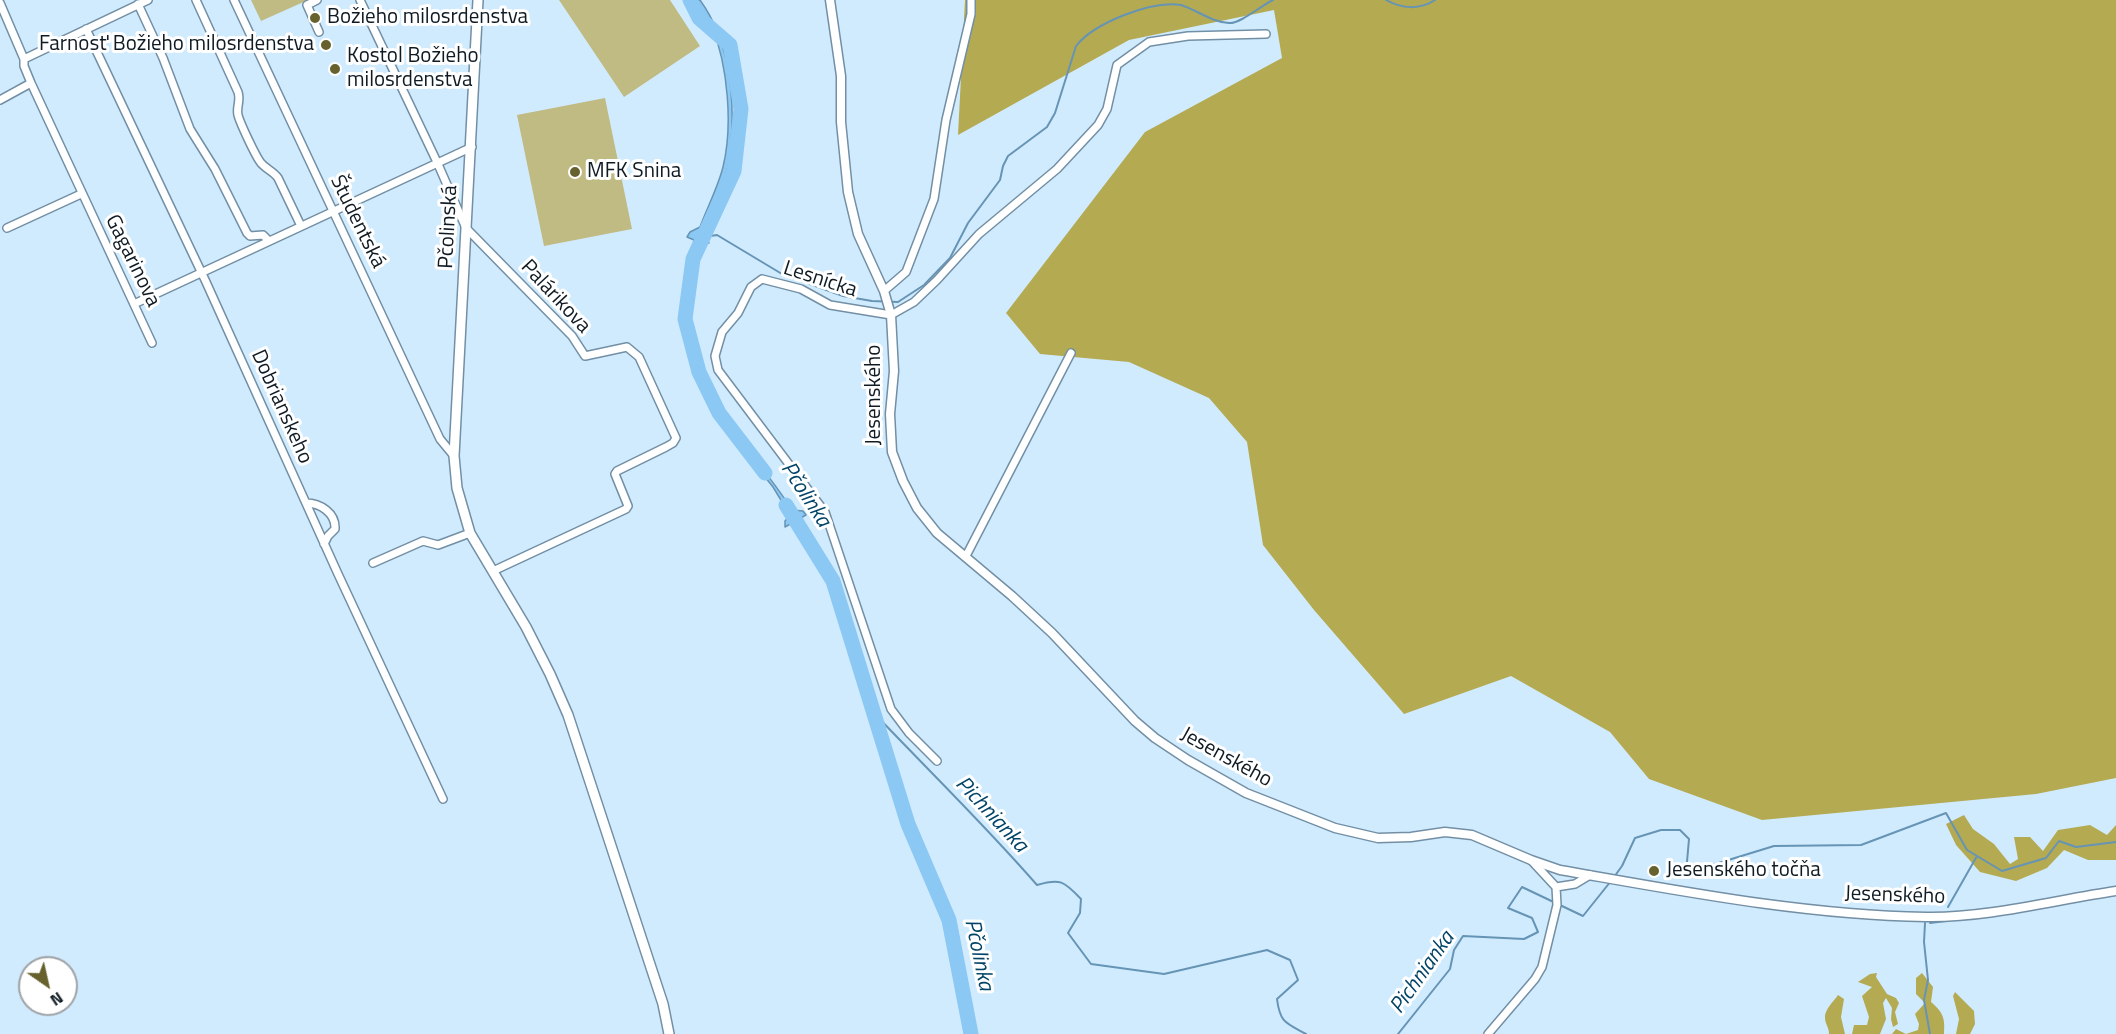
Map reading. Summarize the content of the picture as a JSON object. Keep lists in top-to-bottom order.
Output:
{
  "streets": {
    "main road": ["Pčolinská"],
    "street": [
      "Študentská",
      "Gagarinova",
      "Lesnícka",
      "Palárikova",
      "Jesenského",
      "Dobrianskeho"
    ]
  },
  "crossings": [
    ["Študentská", "Pčolinská"],
    ["Pčolinská", "Palárikova"],
    ["Lesnícka", "Jesenského"]
  ],
  "water": ["Pčolinka", "Pichnianka"],
  "places": [
    "Božieho milosrdenstva",
    "Farnosť Božieho milosrdenstva",
    "Kostol Božieho milosrdenstva",
    "MFK Snina",
    "Jesenského točňa"
  ],
  "north": "bottom right"
}
